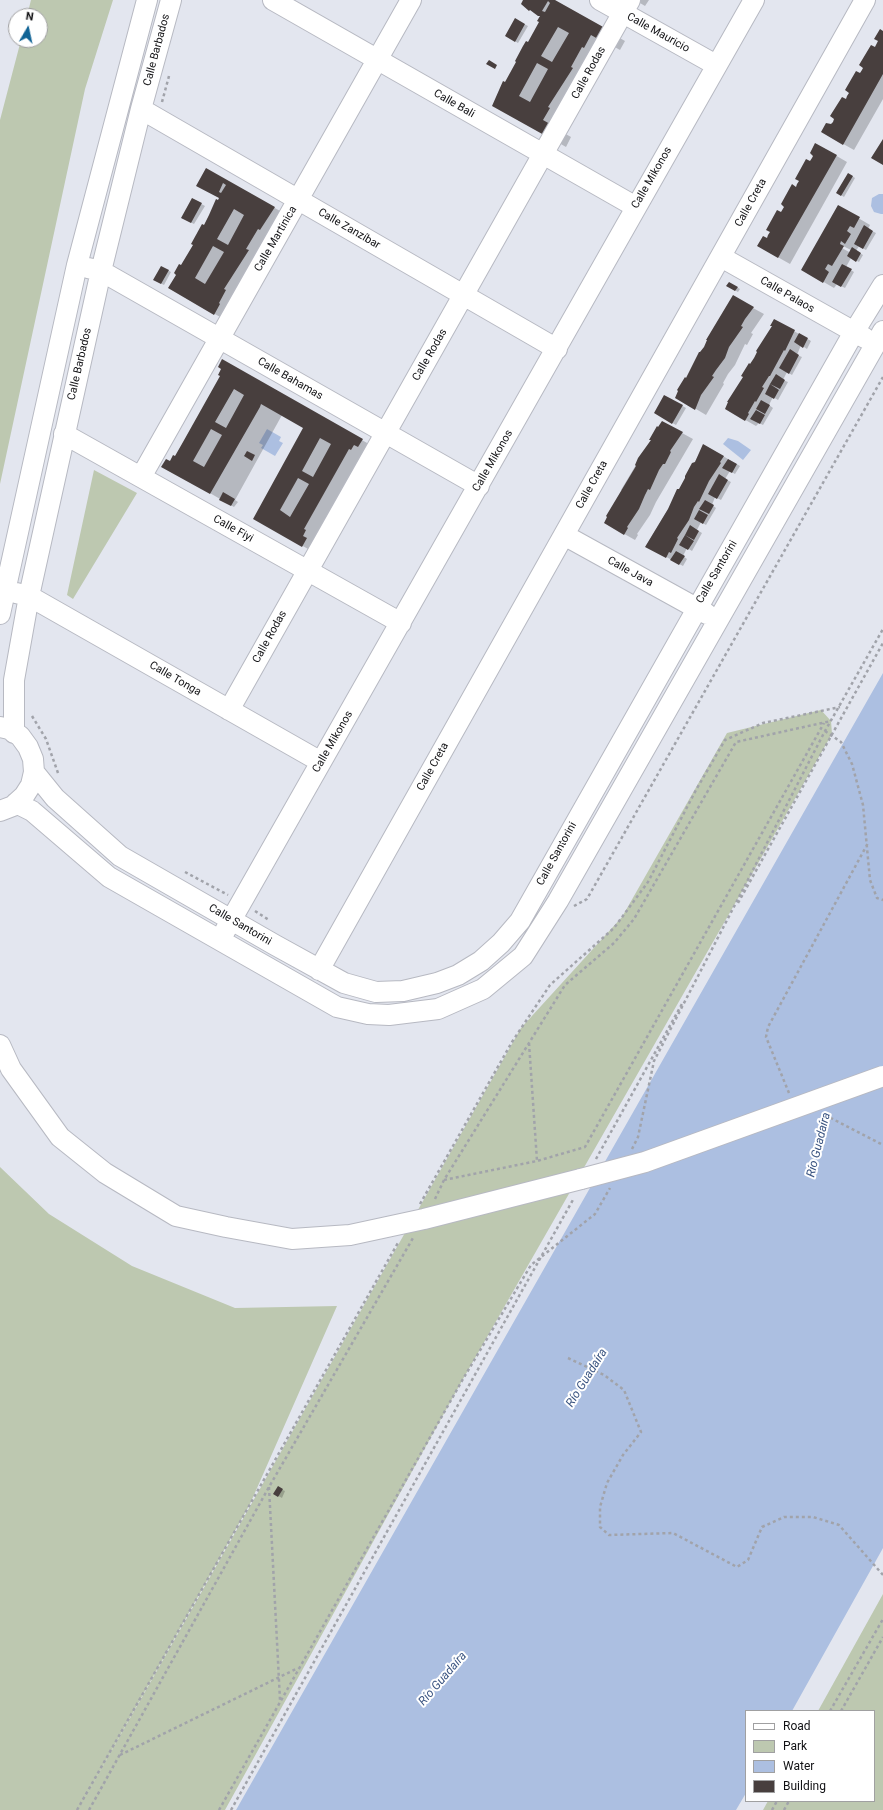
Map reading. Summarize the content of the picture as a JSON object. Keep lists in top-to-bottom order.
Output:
{
  "streets": {
    "street": [
      "Calle Mauricio",
      "Calle Barbados",
      "Calle Rodas",
      "Calle Bali",
      "Calle Mikonos",
      "Calle Creta",
      "Calle Zanzíbar",
      "Calle Martinica",
      "Calle Palaos",
      "Calle Bahamas",
      "Calle Fiyi",
      "Calle Java",
      "Calle Santorini",
      "Calle Tonga"
    ]
  },
  "crossings": [
    ["Calle Mauricio", "Calle Rodas"],
    ["Calle Mauricio", "Calle Mikonos"],
    ["Calle Barbados", "Calle Zanzíbar"],
    ["Calle Barbados", "Calle Bahamas"],
    ["Calle Barbados", "Calle Fiyi"],
    ["Calle Barbados", "Calle Tonga"],
    ["Calle Rodas", "Calle Bali"],
    ["Calle Rodas", "Calle Zanzíbar"],
    ["Calle Rodas", "Calle Bahamas"],
    ["Calle Rodas", "Calle Fiyi"],
    ["Calle Rodas", "Calle Tonga"],
    ["Calle Bali", "Calle Mikonos"],
    ["Calle Bali", "Calle Martinica"],
    ["Calle Mikonos", "Calle Zanzíbar"],
    ["Calle Mikonos", "Calle Bahamas"],
    ["Calle Mikonos", "Calle Fiyi"],
    ["Calle Mikonos", "Calle Santorini"],
    ["Calle Mikonos", "Calle Tonga"],
    ["Calle Creta", "Calle Palaos"],
    ["Calle Creta", "Calle Java"],
    ["Calle Creta", "Calle Santorini"],
    ["Calle Zanzíbar", "Calle Martinica"],
    ["Calle Martinica", "Calle Bahamas"],
    ["Calle Martinica", "Calle Fiyi"],
    ["Calle Palaos", "Calle Santorini"],
    ["Calle Java", "Calle Santorini"]
  ],
  "water": ["Río Guadaíra"],
  "legend": [
    "Road",
    "Park",
    "Water",
    "Building"
  ],
  "north": "top"
}
